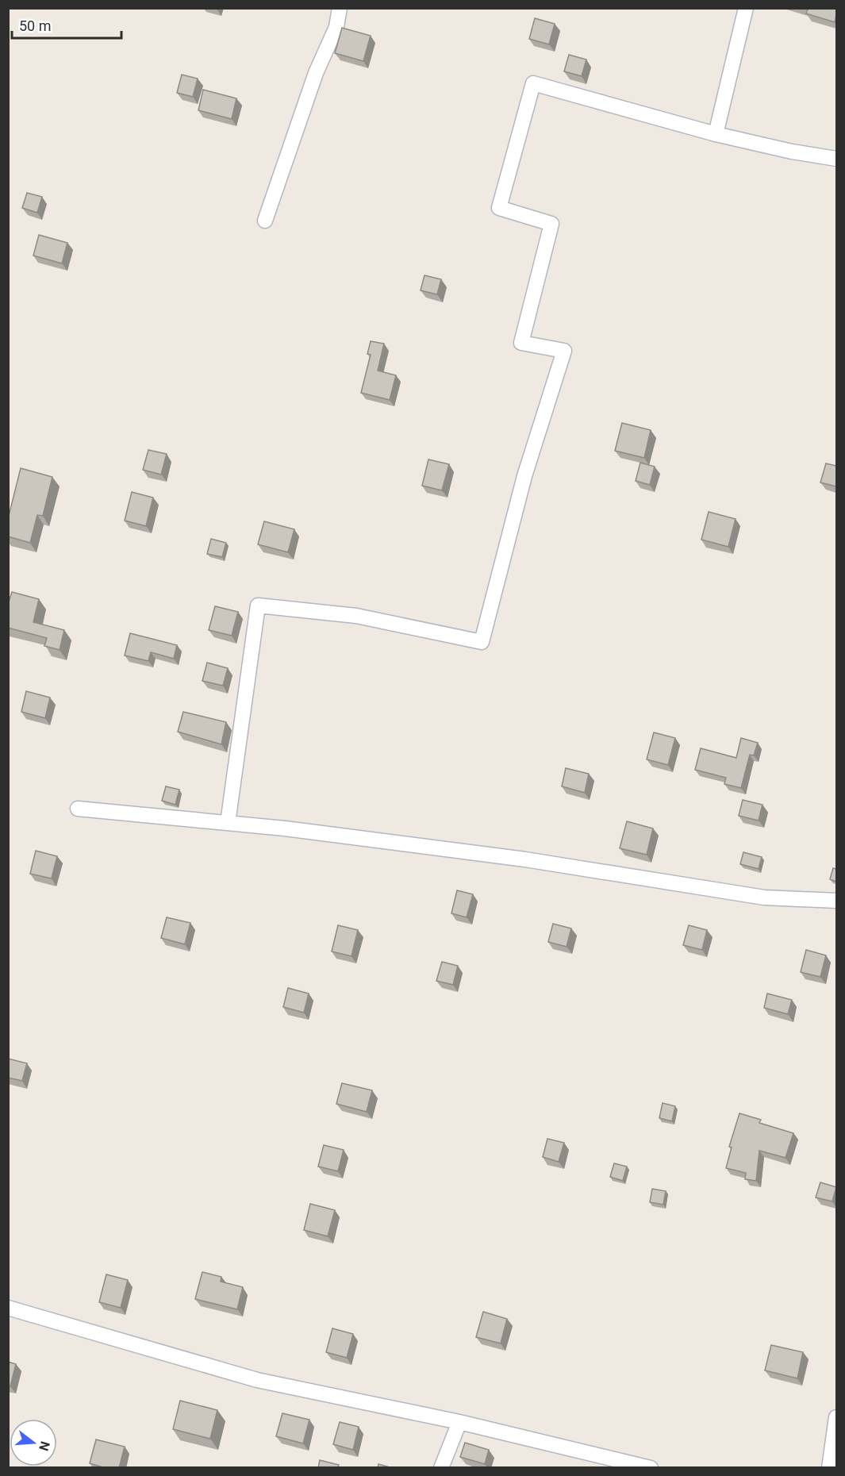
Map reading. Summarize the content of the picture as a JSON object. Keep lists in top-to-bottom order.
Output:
{
  "scale_bar": "50 m",
  "north": "right"
}
